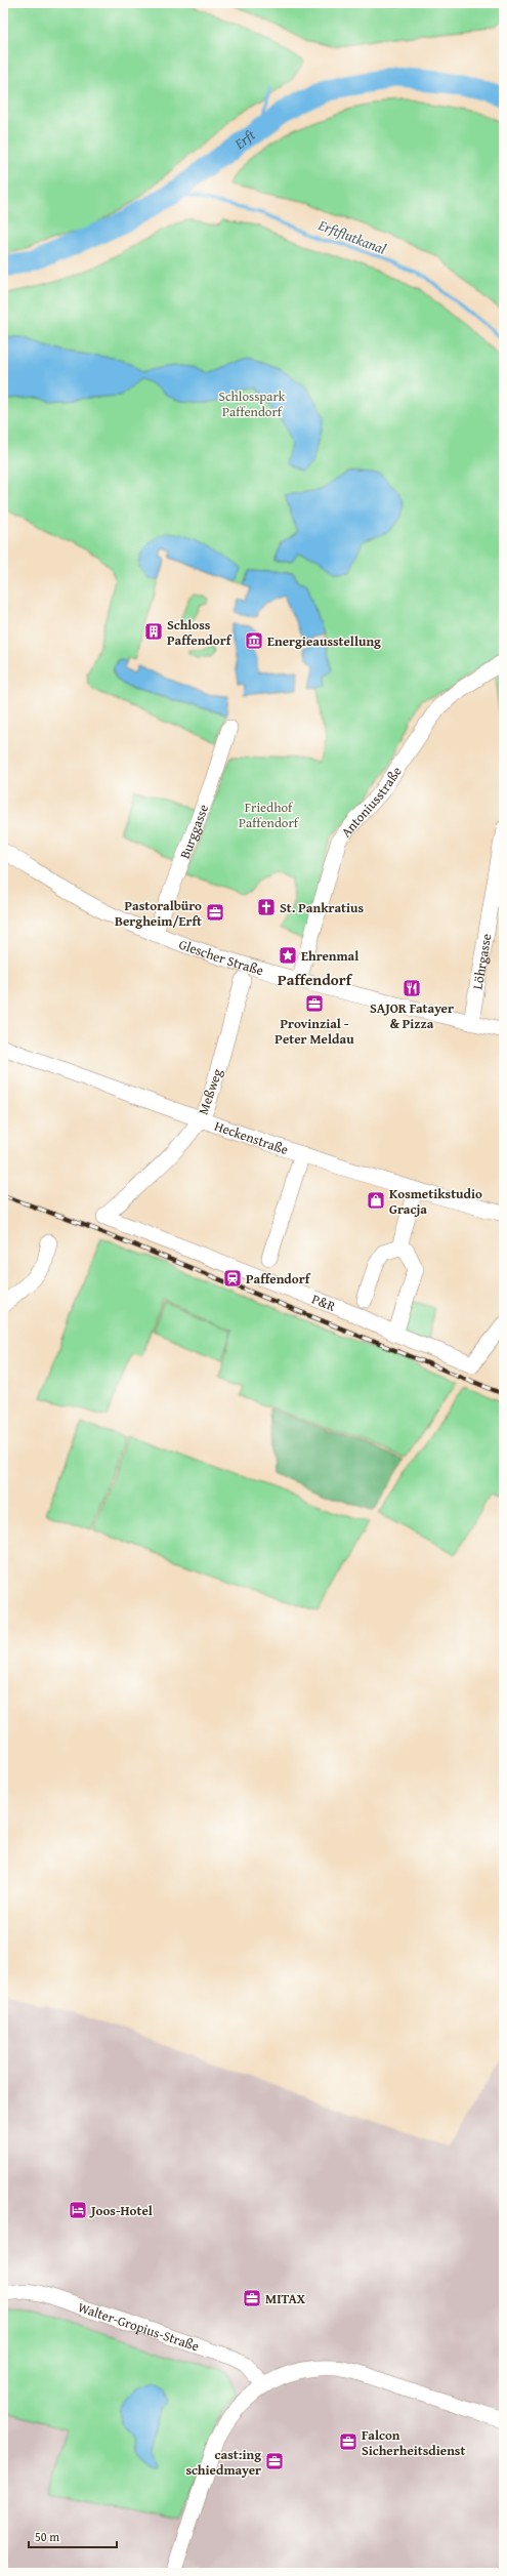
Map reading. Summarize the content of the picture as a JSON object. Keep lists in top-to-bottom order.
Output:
{
  "streets": {
    "street": [
      "Antoniusstraße",
      "Burggasse",
      "Glescher Straße",
      "Löhrgasse",
      "Meßweg",
      "Heckenstraße",
      "P&R",
      "Walter-Gropius-Straße"
    ]
  },
  "crossings": [
    ["Antoniusstraße", "Glescher Straße"],
    ["Burggasse", "Glescher Straße"],
    ["Glescher Straße", "Löhrgasse"],
    ["Meßweg", "Heckenstraße"],
    ["Meßweg", "P&R"]
  ],
  "districts": ["Paffendorf"],
  "water": ["Erft", "Erftflutkanal"],
  "parks": ["Schlosspark Paffendorf", "Friedhof Paffendorf"],
  "places": {
    "building": ["Schloss Paffendorf"],
    "museum": ["Energieausstellung"],
    "church": ["St. Pankratius"],
    "office": [
      "Pastoralbüro Bergheim/Erft",
      "Provinzial - Peter Meldau",
      "MITAX",
      "Falcon Sicherheitsdienst",
      "cast:ing schiedmayer"
    ],
    "place": ["Ehrenmal"],
    "restaurant": ["SAJOR Fatayer & Pizza"],
    "shop": ["Kosmetikstudio Gracja"],
    "station": ["Paffendorf"],
    "hotel": ["Joos-Hotel"]
  },
  "scale_bar": "50 m"
}
